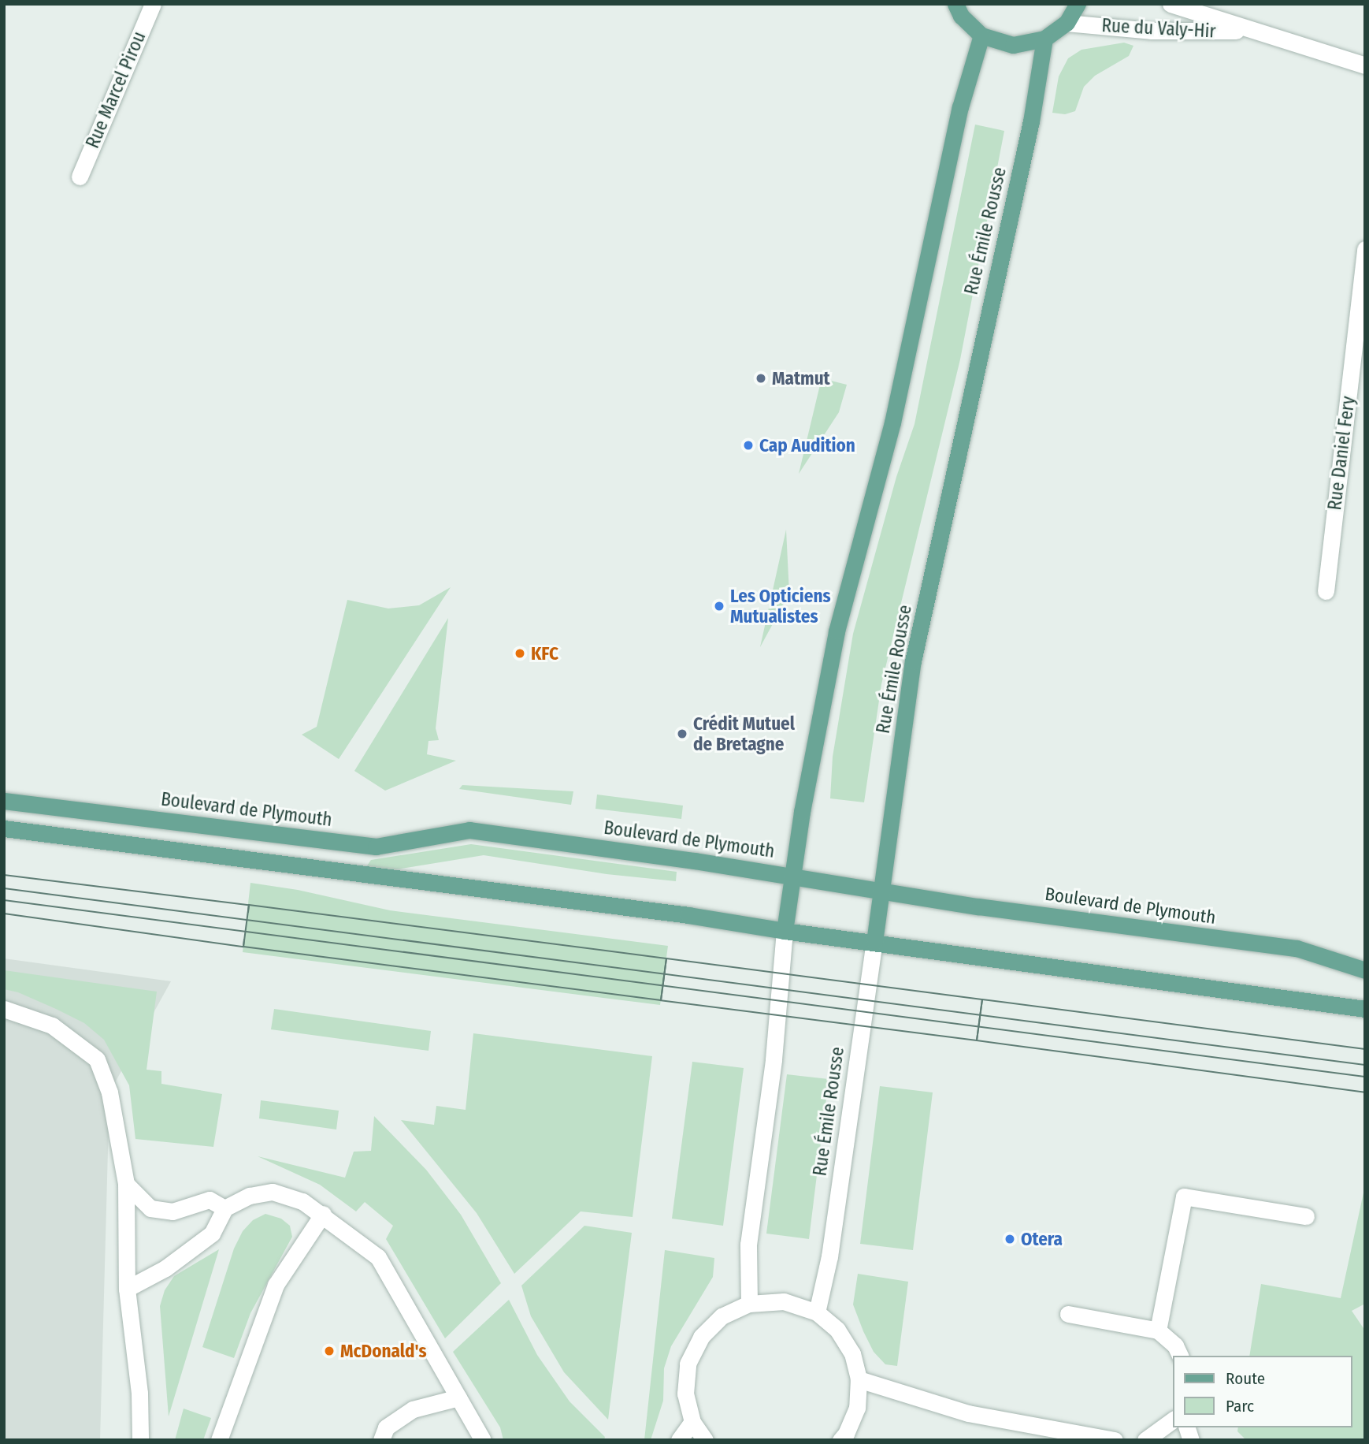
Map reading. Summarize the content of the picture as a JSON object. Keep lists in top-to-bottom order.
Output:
{
  "streets": {
    "main road": ["Rue Émile Rousse", "Boulevard de Plymouth"],
    "street": ["Rue du Valy-Hir", "Rue Marcel Pirou", "Rue Daniel Fery"]
  },
  "crossings": [
    ["Rue Émile Rousse", "Boulevard de Plymouth"]
  ],
  "places": [
    "Matmut",
    "Cap Audition",
    "Les Opticiens Mutualistes",
    "KFC",
    "Crédit Mutuel de Bretagne",
    "Otera",
    "McDonald's"
  ],
  "legend": ["Route", "Parc"]
}
